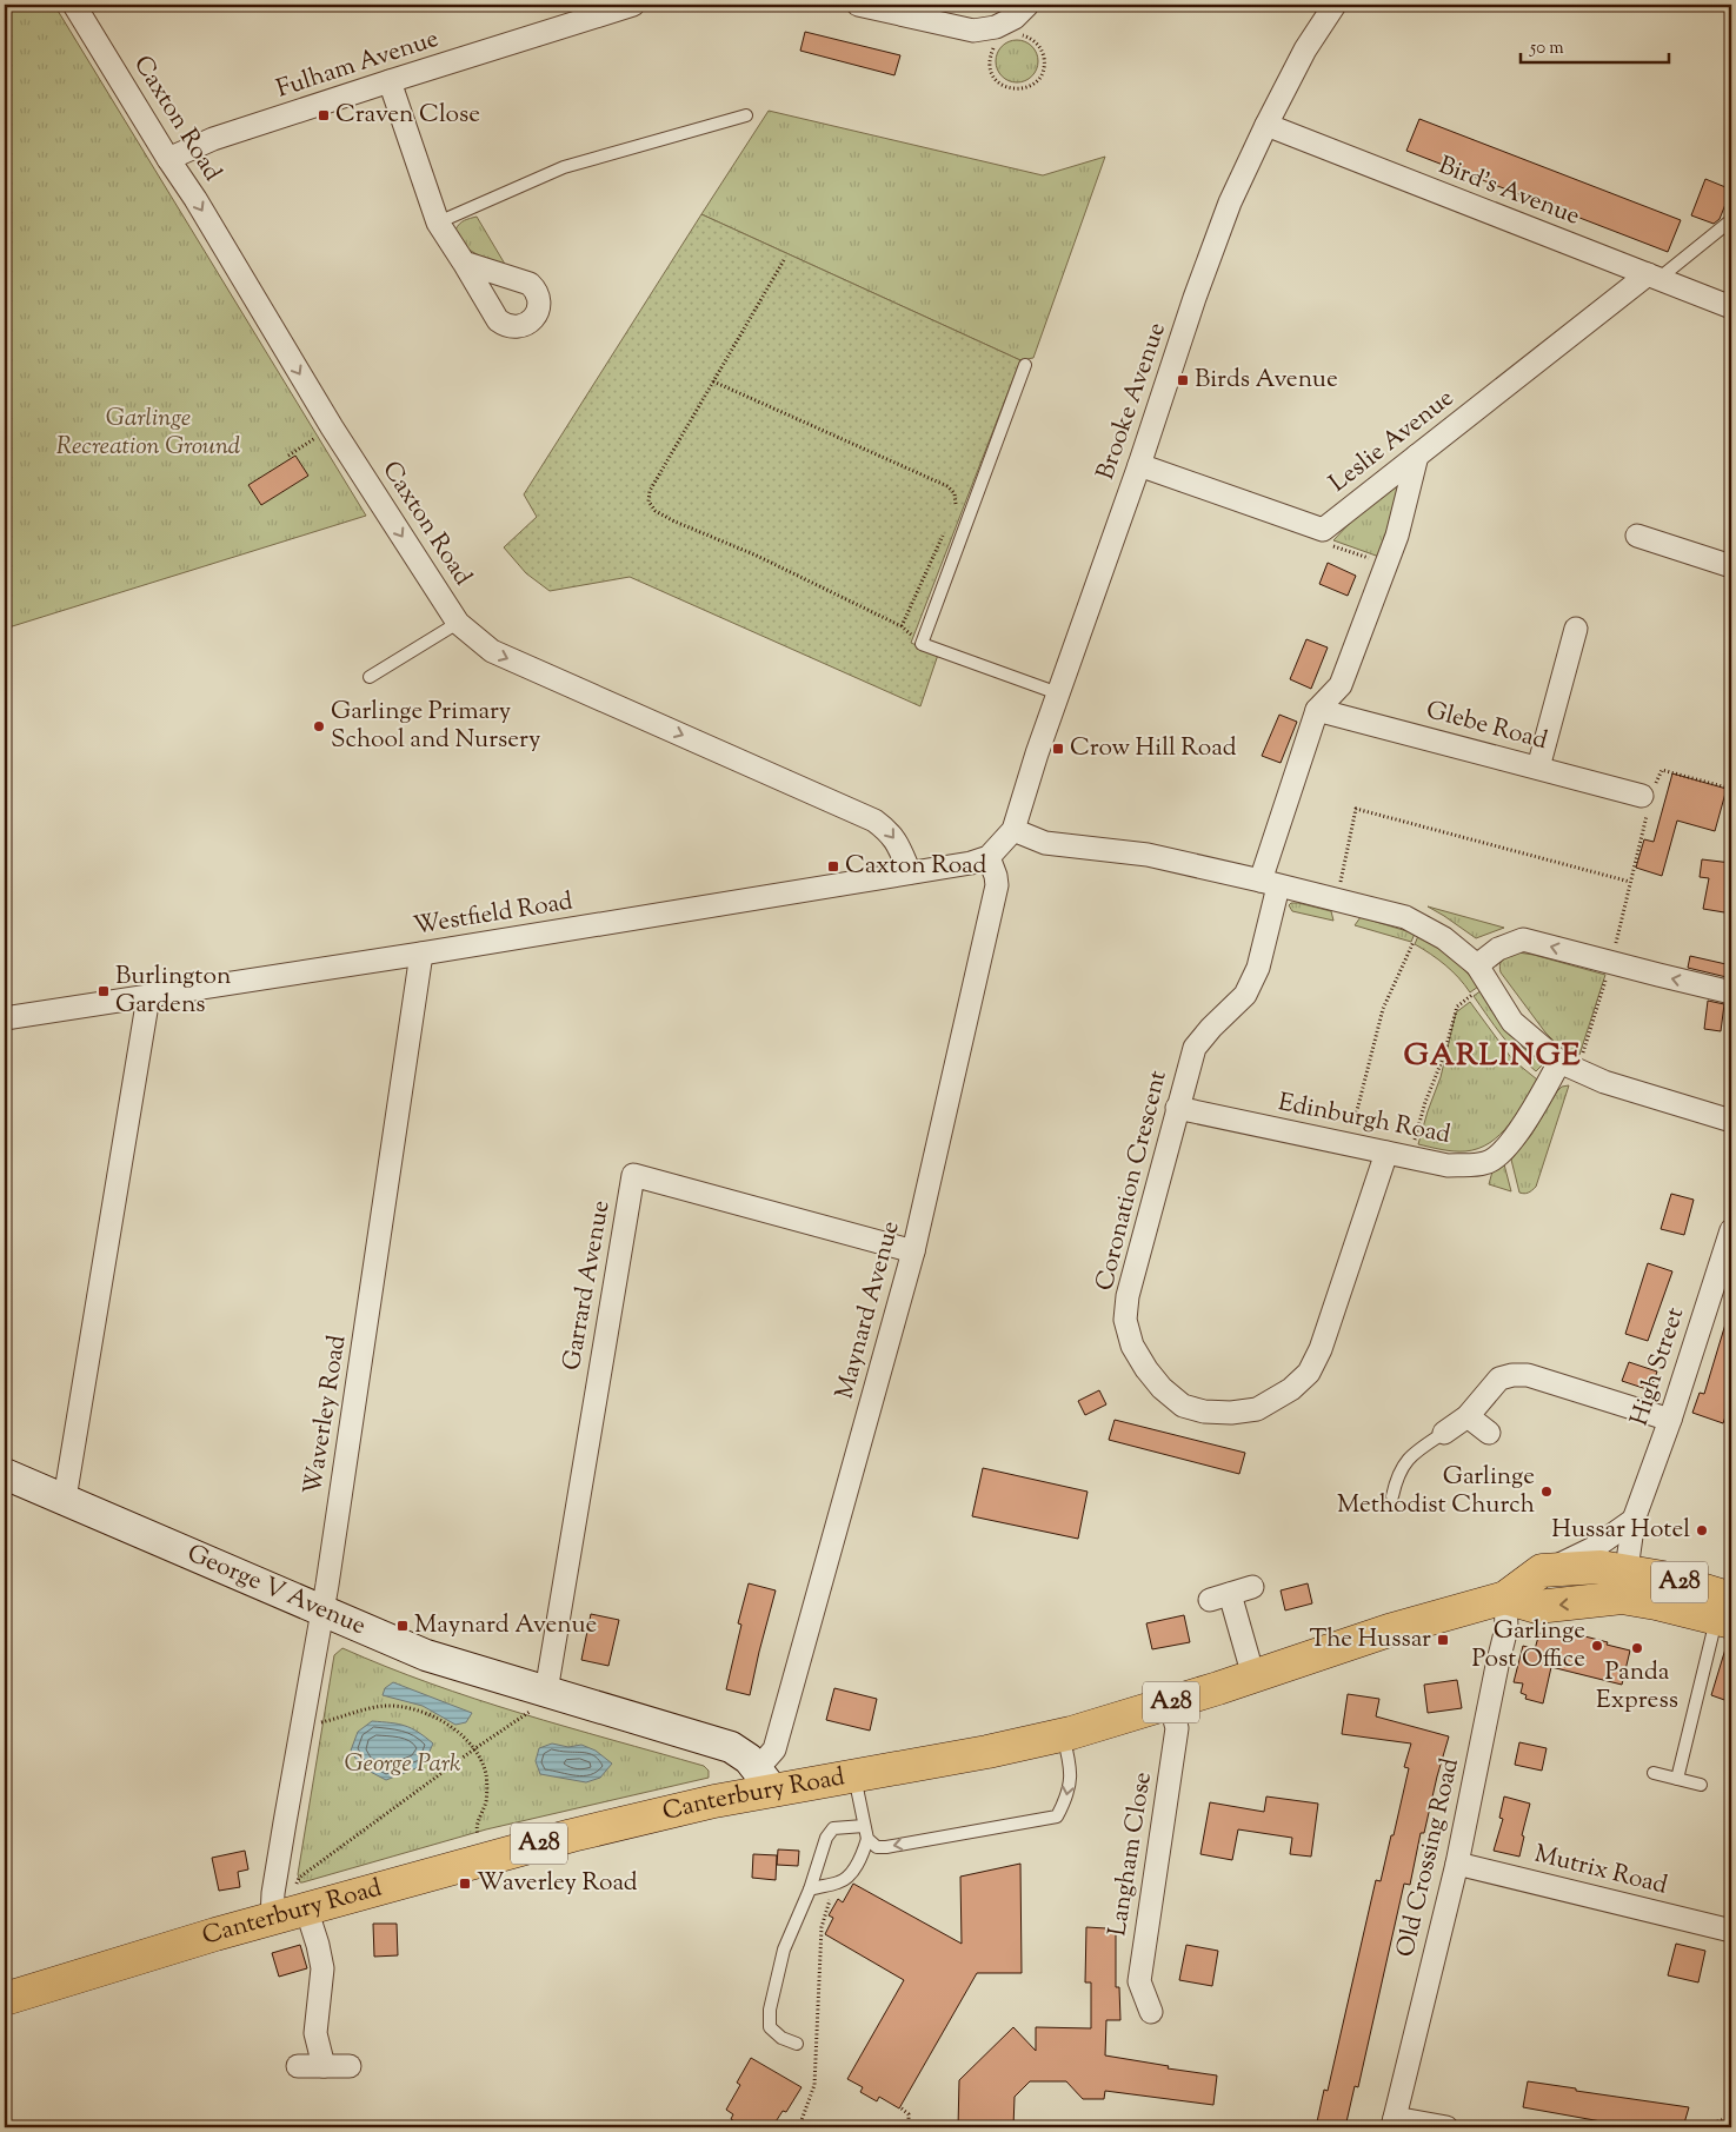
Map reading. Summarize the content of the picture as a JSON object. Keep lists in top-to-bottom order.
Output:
{
  "streets": {
    "highway": ["A28", "Canterbury Road"],
    "main road": ["George V Avenue"],
    "street": [
      "Fulham Avenue",
      "Caxton Road",
      "Bird's Avenue",
      "Brooke Avenue",
      "Leslie Avenue",
      "Glebe Road",
      "Westfield Road",
      "Edinburgh Road",
      "Coronation Crescent",
      "Garrard Avenue",
      "Maynard Avenue",
      "High Street",
      "Waverley Road",
      "Langham Close",
      "Old Crossing Road",
      "Mutrix Road"
    ]
  },
  "crossings": [
    ["Fulham Avenue", "Caxton Road"],
    ["Caxton Road", "Westfield Road"],
    ["Bird's Avenue", "Brooke Avenue"],
    ["Bird's Avenue", "Leslie Avenue"],
    ["Brooke Avenue", "Leslie Avenue"],
    ["Glebe Road", "Coronation Crescent"],
    ["Westfield Road", "Maynard Avenue"],
    ["Westfield Road", "Waverley Road"],
    ["Edinburgh Road", "Coronation Crescent"],
    ["Garrard Avenue", "Maynard Avenue"],
    ["Garrard Avenue", "George V Avenue"],
    ["Maynard Avenue", "George V Avenue"],
    ["Maynard Avenue", "Canterbury Road"],
    ["High Street", "A28"],
    ["Waverley Road", "George V Avenue"],
    ["Waverley Road", "Canterbury Road"],
    ["A28", "Canterbury Road"],
    ["A28", "Old Crossing Road"],
    ["George V Avenue", "Canterbury Road"],
    ["Canterbury Road", "Langham Close"],
    ["Canterbury Road", "Old Crossing Road"],
    ["Old Crossing Road", "Mutrix Road"]
  ],
  "one_way": ["Caxton Road"],
  "districts": ["GARLINGE"],
  "parks": ["Garlinge Recreation Ground", "George Park"],
  "places": {
    "transit": [
      "Craven Close",
      "Birds Avenue",
      "Crow Hill Road",
      "Caxton Road",
      "Burlington Gardens",
      "Maynard Avenue",
      "The Hussar",
      "Waverley Road"
    ],
    "other": [
      "Garlinge Primary School and Nursery",
      "Garlinge Methodist Church",
      "Hussar Hotel",
      "Garlinge Post Office",
      "Panda Express"
    ]
  },
  "scale_bar": "50 m"
}
